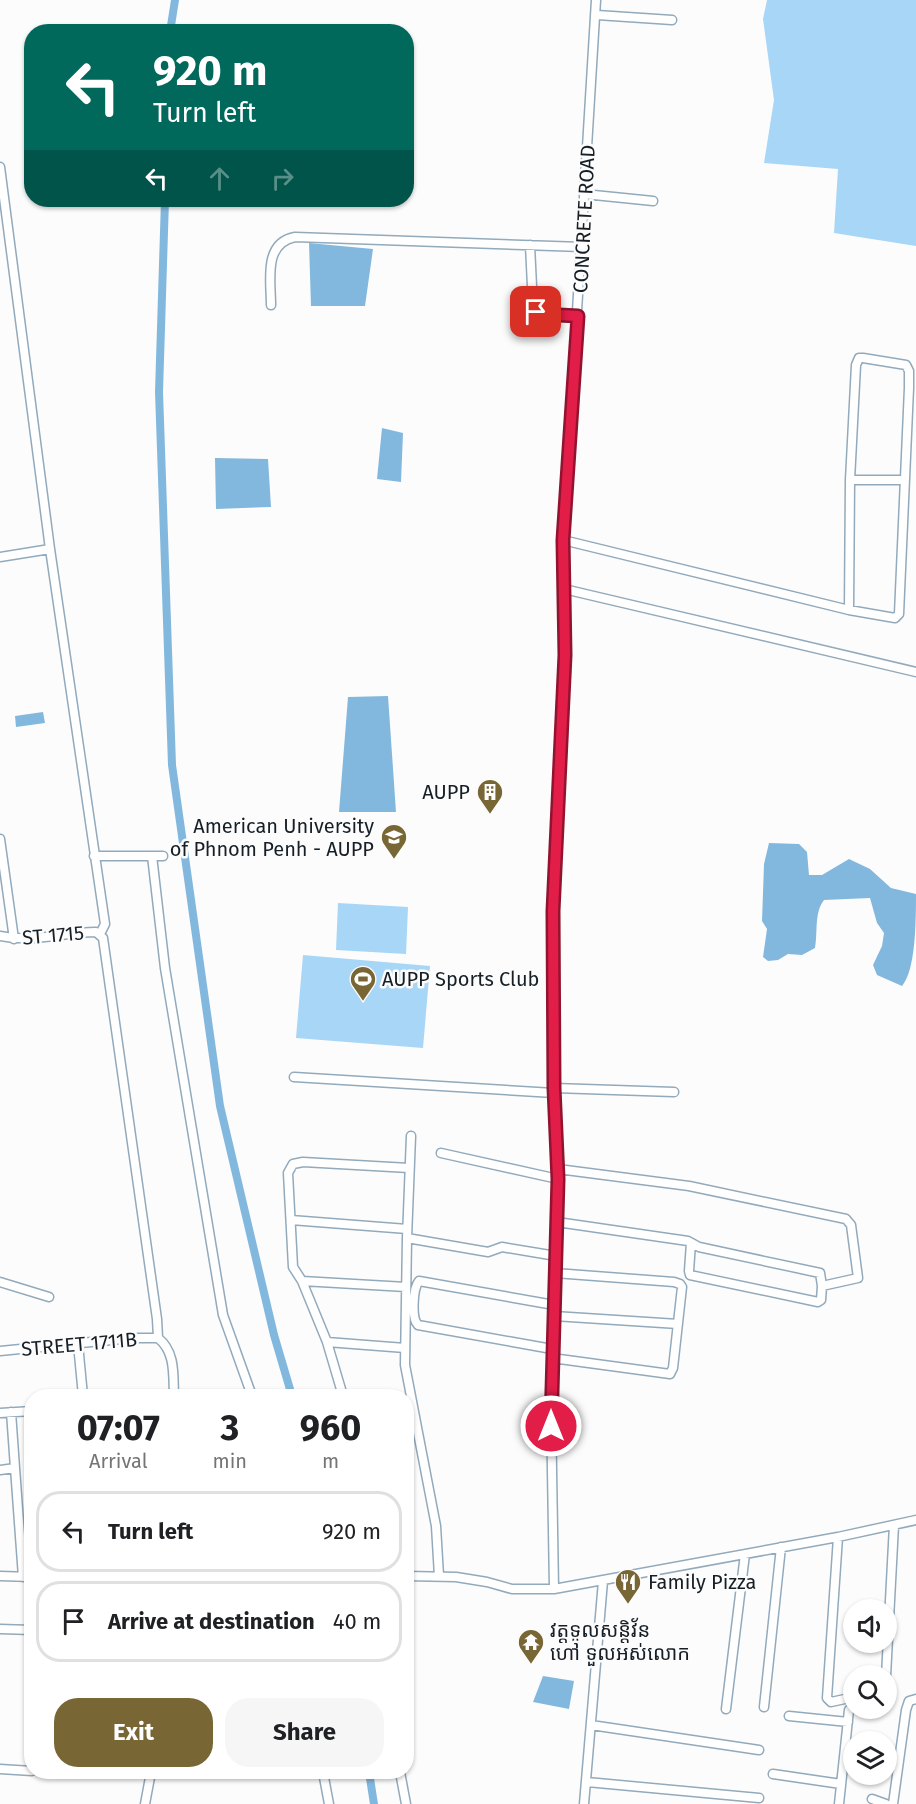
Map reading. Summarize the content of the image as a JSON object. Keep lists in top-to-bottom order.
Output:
{
  "streets": {
    "street": ["CONCRETE ROAD", "ST 1715", "STREET 1711B"]
  },
  "places": {
    "building": ["AUPP"],
    "school or university": ["American University of Phnom Penh - AUPP"],
    "sports": ["AUPP Sports Club"],
    "restaurant": ["Family Pizza"],
    "temple": ["វត្តទូលសន្តិវ័ន ហៅ ទួលអស់លោក"]
  },
  "page": {
    "turn": ["920 m", "Turn left"],
    "eta": [
      "07:07",
      "Arrival",
      "3",
      "min",
      "960",
      "m"
    ],
    "list": [
      {
        "name": "Turn left",
        "value": "920 m"
      },
      {
        "name": "Arrive at destination",
        "value": "40 m"
      }
    ],
    "buttons": ["Exit", "Share"]
  }
}
